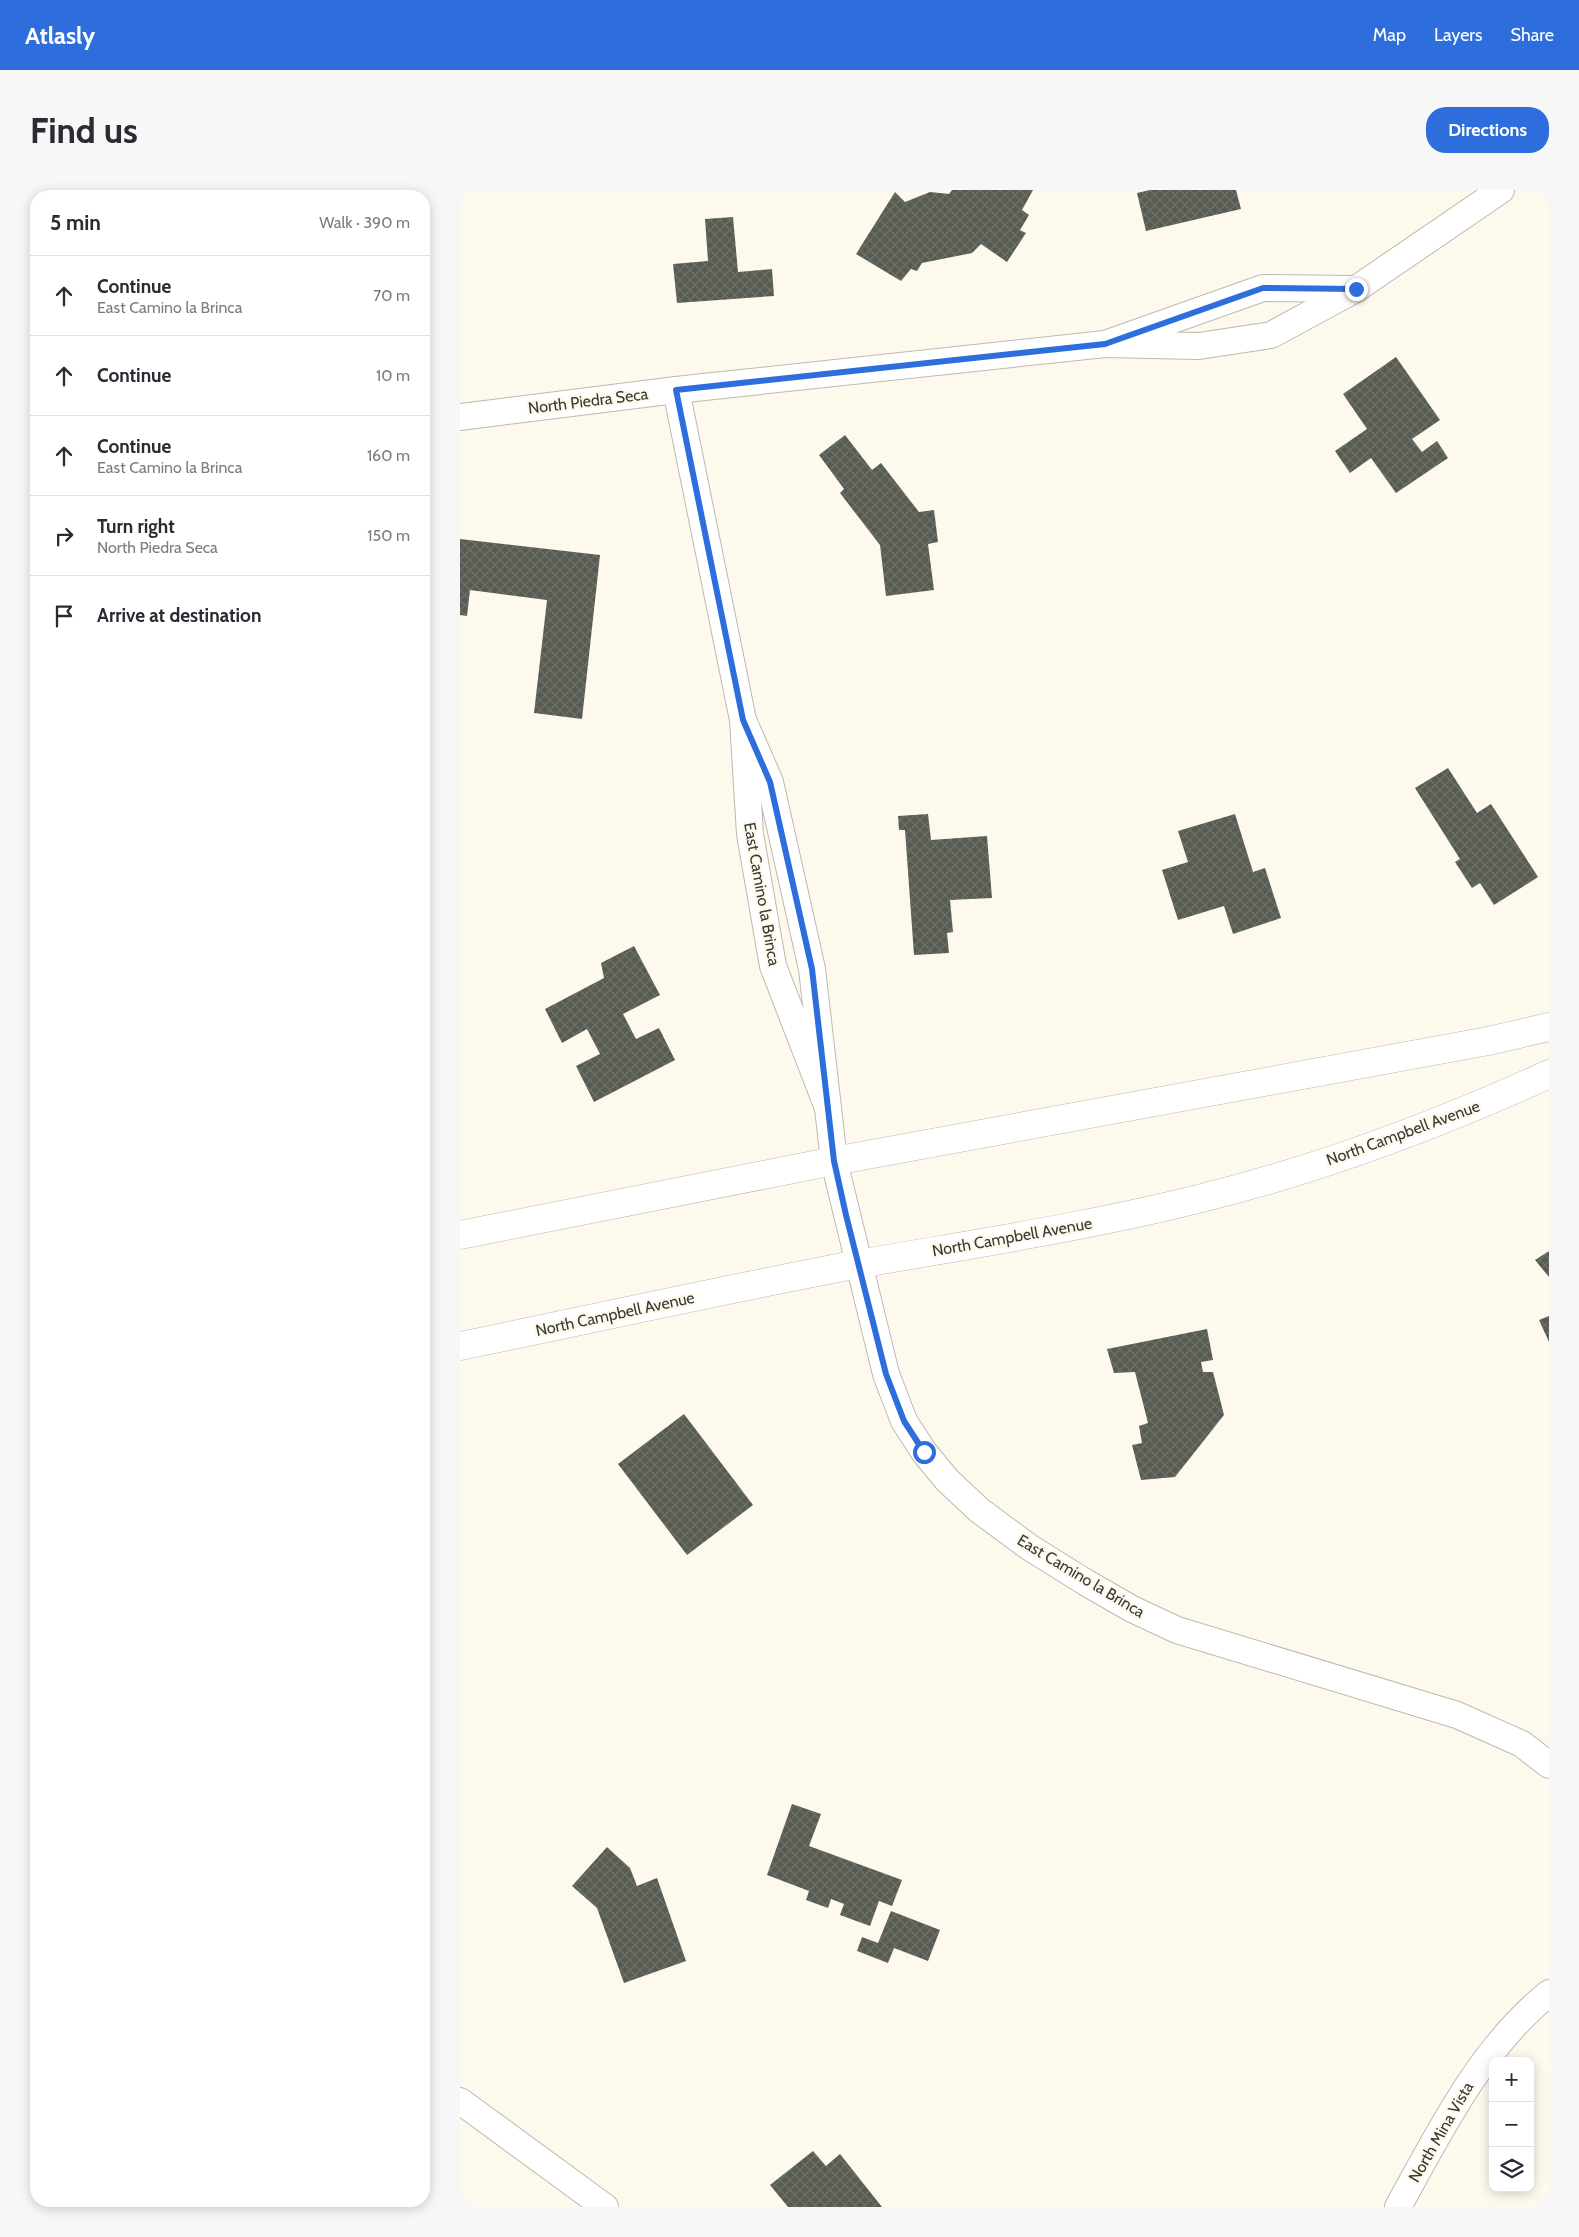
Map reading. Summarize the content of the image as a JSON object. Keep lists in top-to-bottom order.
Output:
{
  "streets": {
    "main road": ["North Campbell Avenue"],
    "street": ["North Piedra Seca", "East Camino la Brinca", "North Mina Vista"]
  },
  "crossings": [
    ["North Piedra Seca", "East Camino la Brinca"],
    ["East Camino la Brinca", "North Campbell Avenue"]
  ],
  "page": {
    "header": "Atlasly",
    "nav": ["Map", "Layers", "Share"],
    "buttons": "Directions",
    "title": "Find us",
    "heading": ["5 min", "Walk · 390 m"],
    "list": [
      ["Continue", "East Camino la Brinca", "70 m"],
      ["Continue", "10 m"],
      ["Continue", "East Camino la Brinca", "160 m"],
      ["Turn right", "North Piedra Seca", "150 m"],
      "Arrive at destination"
    ],
    "map_buttons": ["+", "−"]
  }
}
